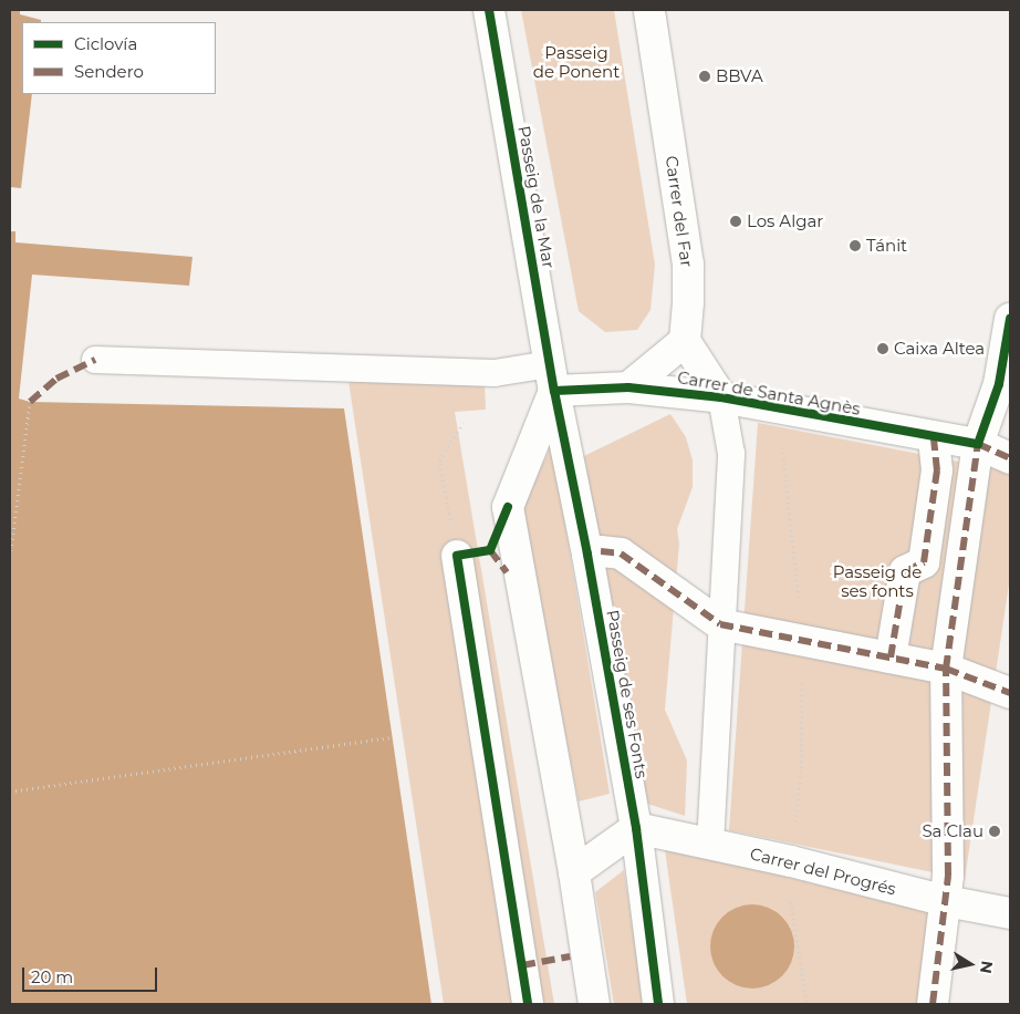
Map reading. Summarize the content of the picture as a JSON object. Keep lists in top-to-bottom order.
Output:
{
  "streets": {
    "street": [
      "Passeig de la Mar",
      "Carrer del Far",
      "Carrer de Santa Agnès",
      "Passeig de ses Fonts",
      "Carrer del Progrés"
    ]
  },
  "crossings": [
    ["Passeig de la Mar", "Carrer de Santa Agnès"],
    ["Passeig de la Mar", "Passeig de ses Fonts"],
    ["Carrer de Santa Agnès", "Passeig de ses Fonts"],
    ["Passeig de ses Fonts", "Carrer del Progrés"]
  ],
  "parks": ["Passeig de Ponent", "Passeig de ses fonts"],
  "places": [
    "BBVA",
    "Los Algar",
    "Tánit",
    "Caixa Altea",
    "Sa Clau"
  ],
  "legend": ["Ciclovía", "Sendero"],
  "scale_bar": "20 m",
  "north": "right"
}
